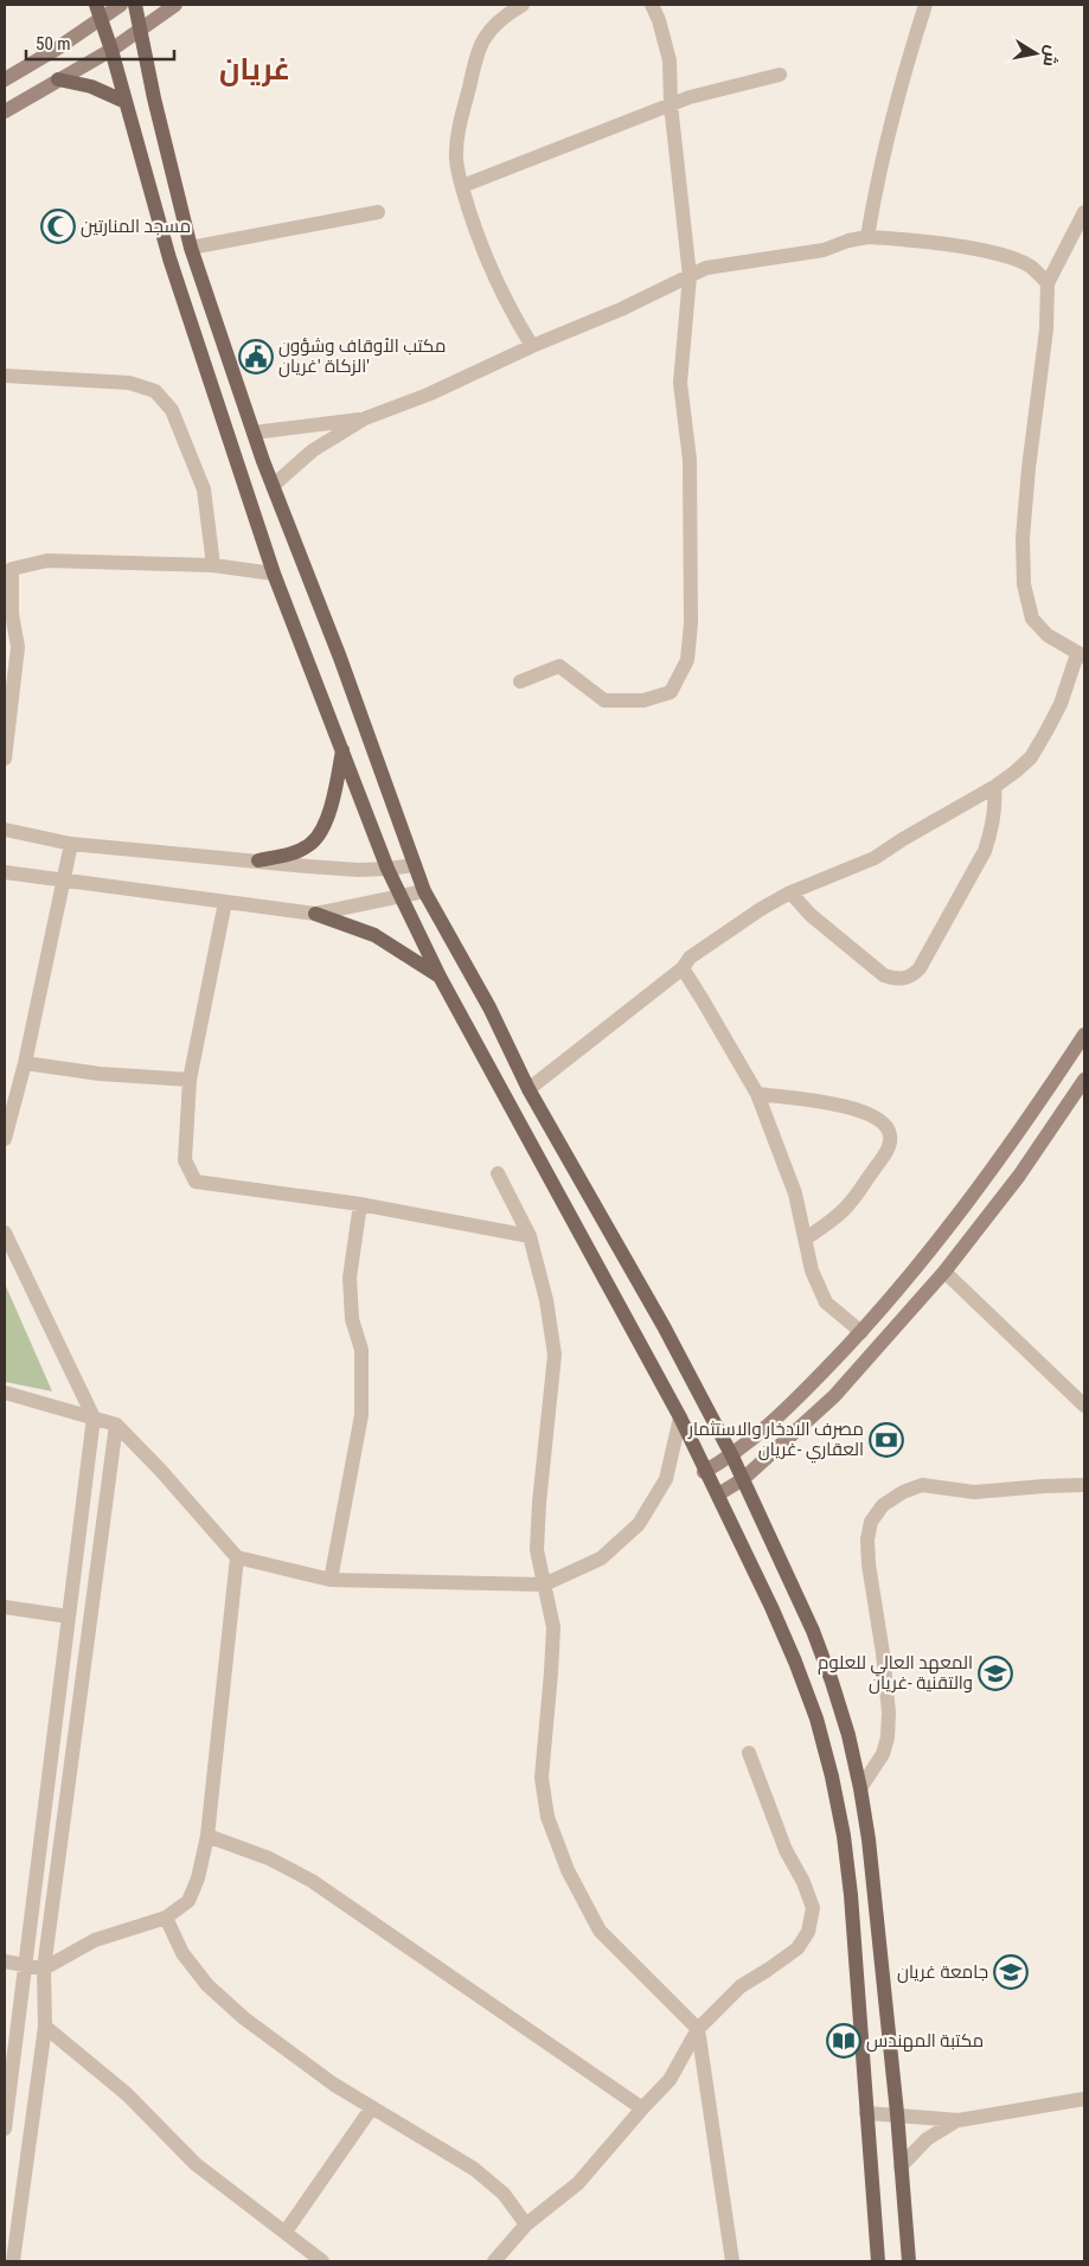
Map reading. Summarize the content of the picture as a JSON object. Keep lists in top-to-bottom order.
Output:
{
  "districts": ["غريان"],
  "places": {
    "mosque": ["مسجد المنارتين"],
    "public building": ["مكتب الأوقاف وشؤون الزكاة 'غريان'"],
    "bank": ["مصرف الادخار والاستثمار العقاري -غريان"],
    "school or university": ["المعهد العالي للعلوم والتقنية -غريان", "جامعة غريان"],
    "library": ["مكتبة المهندس"]
  },
  "scale_bar": "50 m",
  "north": "right"
}
